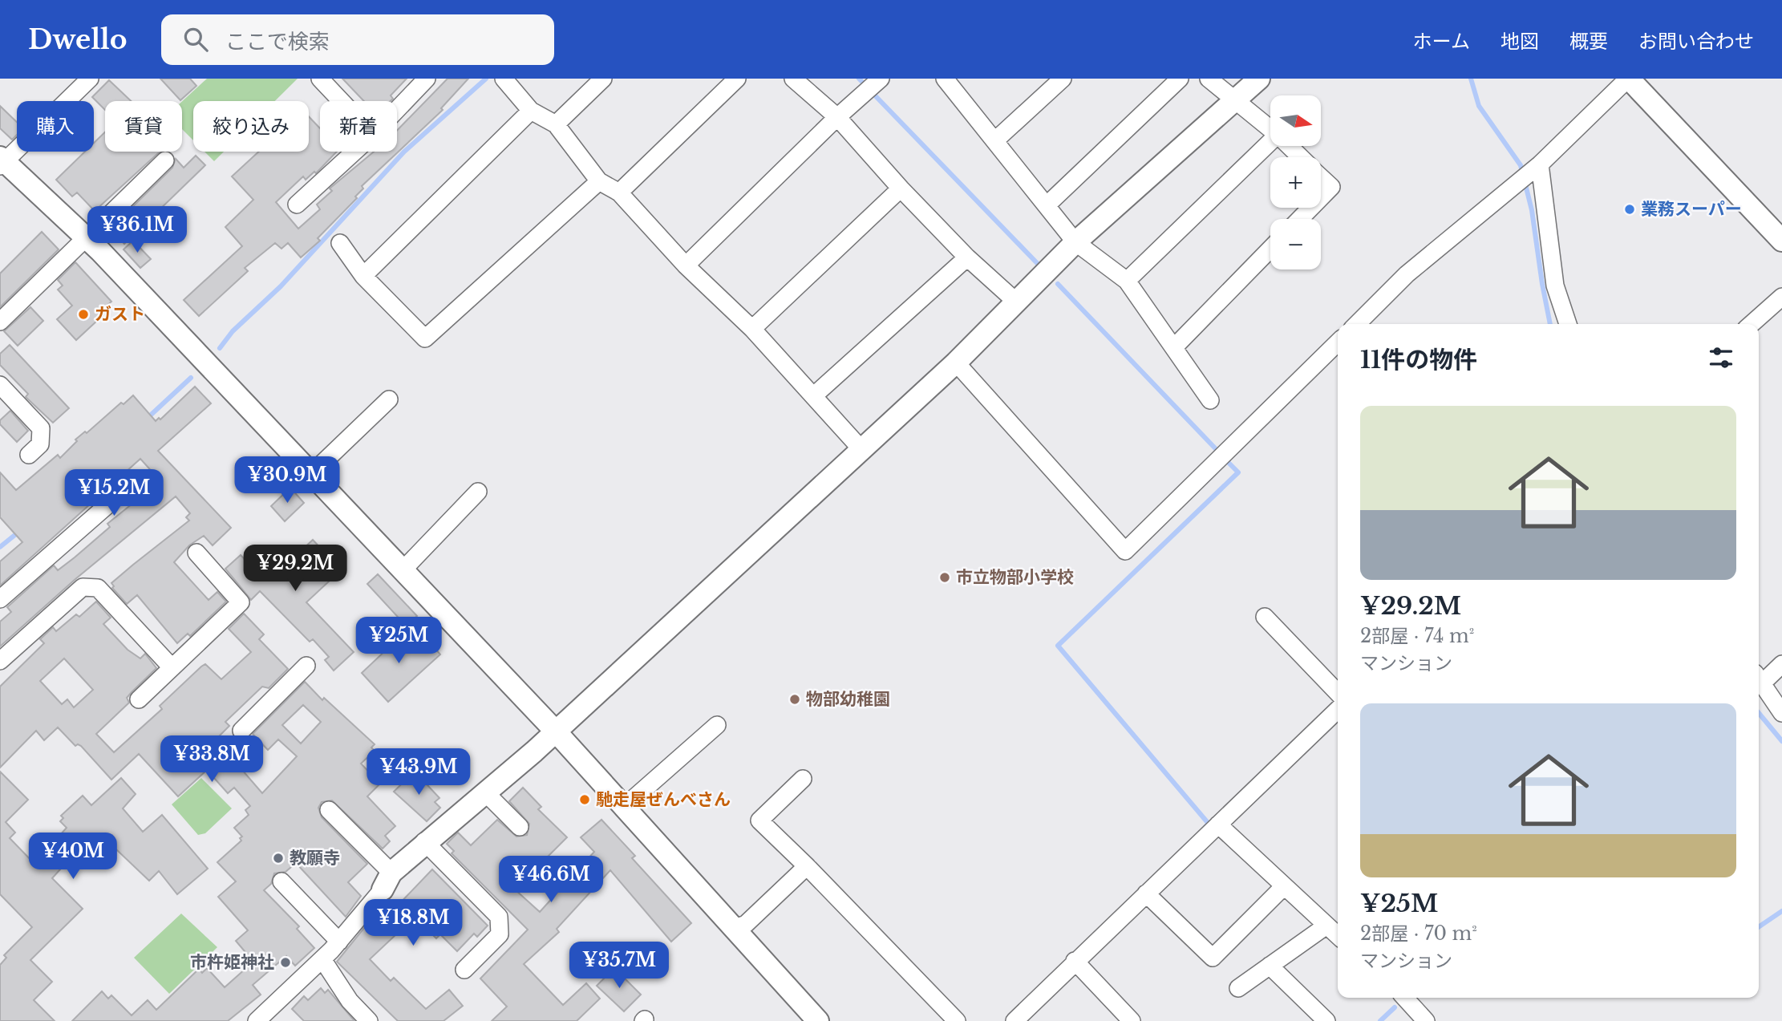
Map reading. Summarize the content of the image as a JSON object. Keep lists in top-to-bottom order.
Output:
{
  "places": [
    "業務スーパー",
    "ガスト",
    "市立物部小学校",
    "物部幼稚園",
    "馳走屋ぜんべさん",
    "教願寺",
    "市杵姫神社"
  ],
  "north": "right",
  "page": {
    "header": "Dwello",
    "search": "ここで検索",
    "nav": [
      "ホーム",
      "地図",
      "概要",
      "お問い合わせ"
    ],
    "map_buttons": ["+", "−"],
    "chip": [
      "購入",
      "賃貸",
      "絞り込み",
      "新着"
    ],
    "price": [
      "¥36.1M",
      "¥30.9M",
      "¥15.2M",
      "¥29.2M",
      "¥25M",
      "¥33.8M",
      "¥43.9M",
      "¥40M",
      "¥46.6M",
      "¥18.8M",
      "¥35.7M"
    ],
    "heading": "11件の物件",
    "list": [
      {
        "name": "¥29.2M",
        "note": "2部屋 · 74 m² · マンション"
      },
      {
        "name": "¥25M",
        "note": "2部屋 · 70 m² · マンション"
      }
    ]
  }
}
